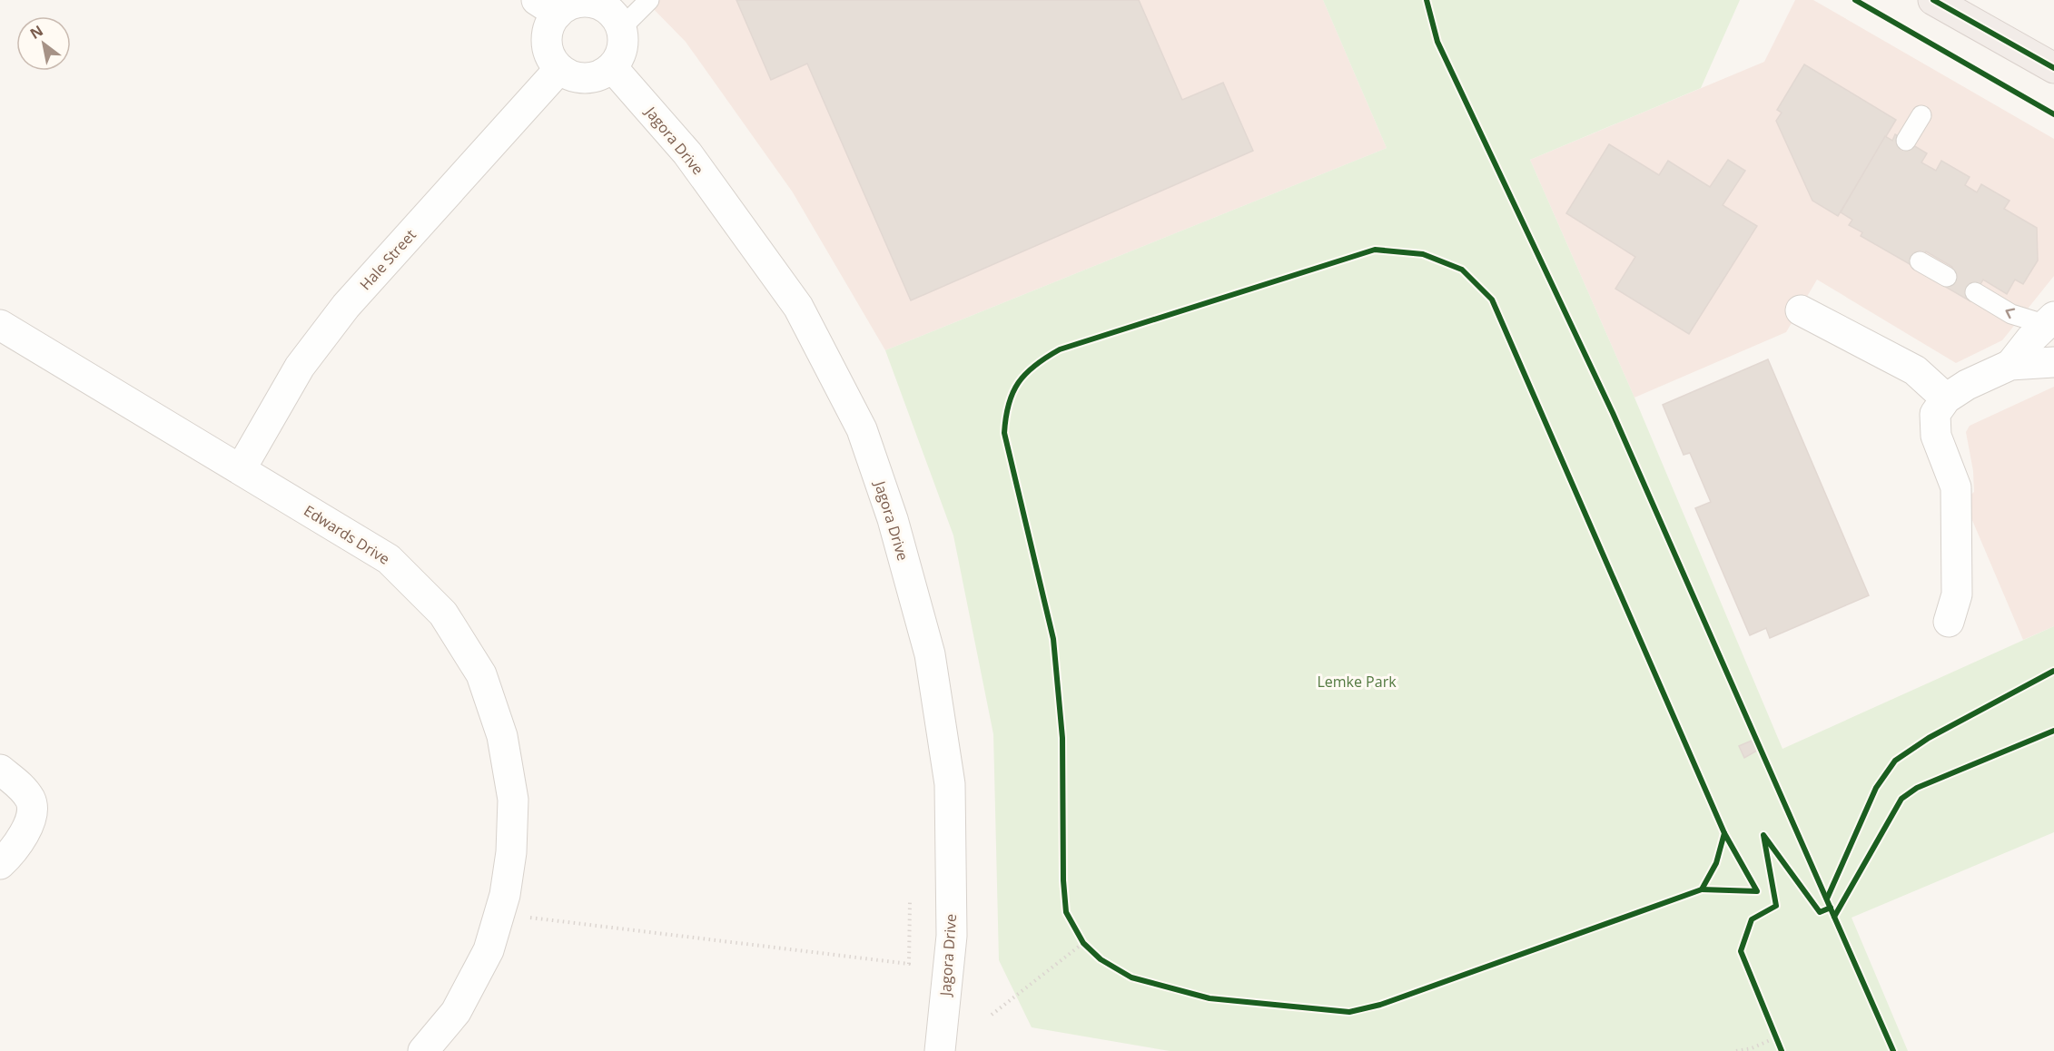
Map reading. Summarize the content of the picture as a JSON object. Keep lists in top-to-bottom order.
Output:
{
  "streets": {
    "street": ["Jagora Drive", "Hale Street", "Edwards Drive"]
  },
  "crossings": [
    ["Jagora Drive", "Hale Street"],
    ["Hale Street", "Edwards Drive"]
  ],
  "parks": ["Lemke Park"],
  "north": "top left"
}
